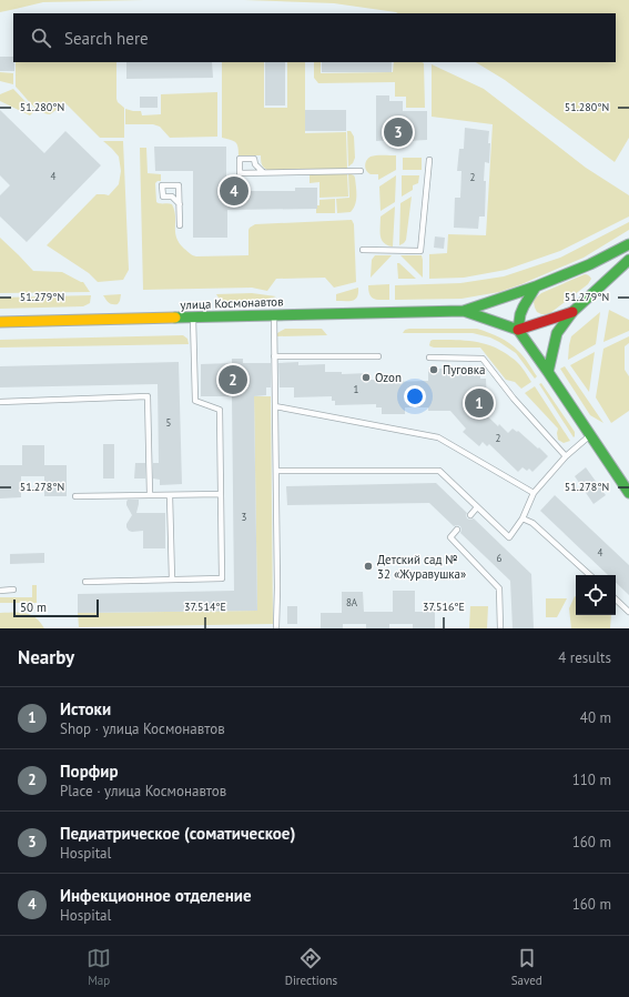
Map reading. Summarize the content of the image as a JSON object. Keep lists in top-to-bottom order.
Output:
{
  "streets": {
    "main road": ["улица Космонавтов"]
  },
  "places": ["Пуговка", "Ozon", "Детский сад № 32 «Журавушка»"],
  "house_numbers": [
    "4",
    "2",
    "1",
    "5",
    "2",
    "3",
    "4",
    "6",
    "8А"
  ],
  "scale_bar": "50 m",
  "page": {
    "search": "Search here",
    "pins": [
      "3",
      "4",
      "2",
      "1"
    ],
    "scale": "50 m",
    "heading": ["Nearby", "4 results"],
    "list": [
      {
        "mark": "1",
        "name": "Истоки",
        "note": "Shop · улица Космонавтов",
        "value": "40 m"
      },
      {
        "mark": "2",
        "name": "Порфир",
        "note": "Place · улица Космонавтов",
        "value": "110 m"
      },
      {
        "mark": "3",
        "name": "Педиатрическое (соматическое)",
        "note": "Hospital",
        "value": "160 m"
      },
      {
        "mark": "4",
        "name": "Инфекционное отделение",
        "note": "Hospital",
        "value": "160 m"
      }
    ],
    "nav": ["Map", "Directions", "Saved"]
  },
  "coordinates": [
    "51.280°N",
    "51.279°N",
    "51.278°N",
    "37.514°E",
    "37.516°E"
  ]
}
